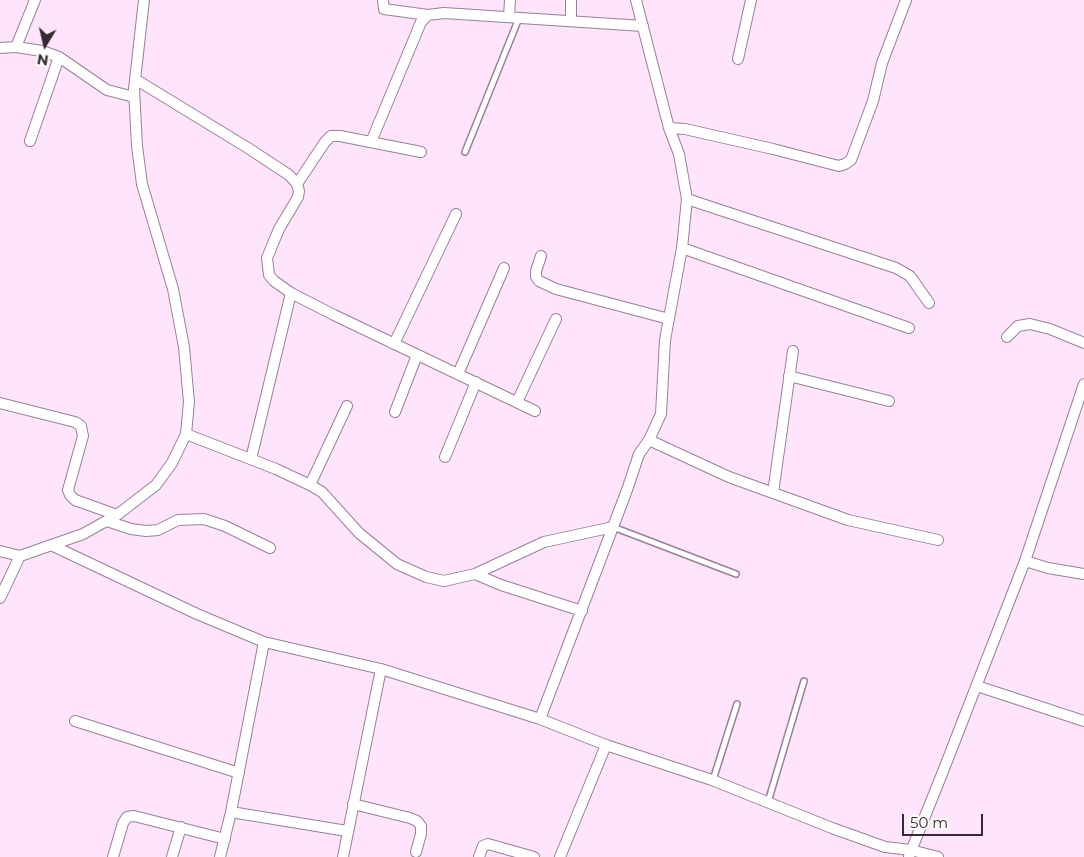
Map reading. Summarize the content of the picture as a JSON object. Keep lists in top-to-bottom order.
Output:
{
  "scale_bar": "50 m",
  "north": "bottom"
}
